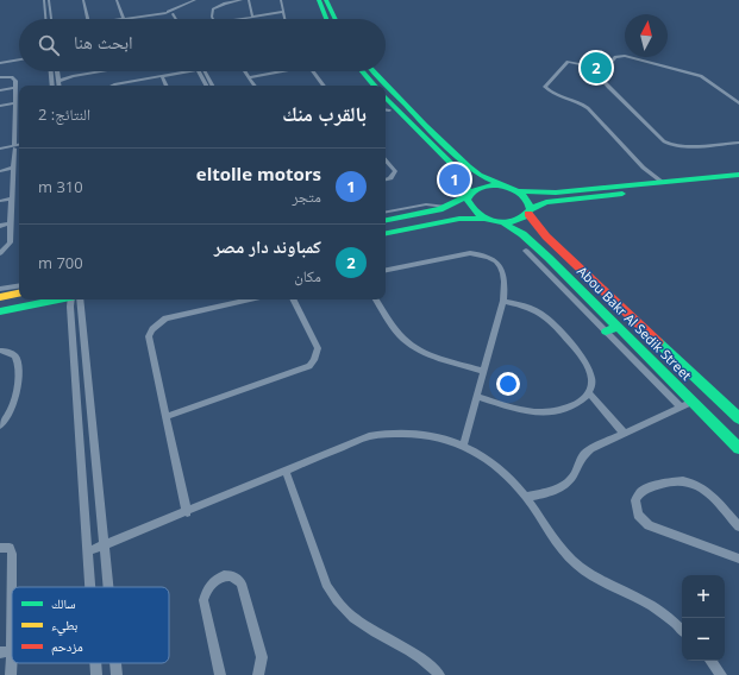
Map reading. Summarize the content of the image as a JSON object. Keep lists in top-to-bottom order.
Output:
{
  "streets": {
    "main road": ["Abou Bakr Al Sedik Street"]
  },
  "legend": ["سالك", "بطيء", "مزدحم"],
  "north": "top",
  "page": {
    "search": "ابحث هنا",
    "pins": ["2", "1"],
    "heading": ["بالقرب منك", "النتائج: 2"],
    "list": [
      {
        "mark": "1",
        "name": "eltolle motors",
        "note": "متجر",
        "value": "310 m"
      },
      {
        "mark": "2",
        "name": "كمباوند دار مصر",
        "note": "مكان",
        "value": "700 m"
      }
    ],
    "map_buttons": ["+", "−"]
  }
}
